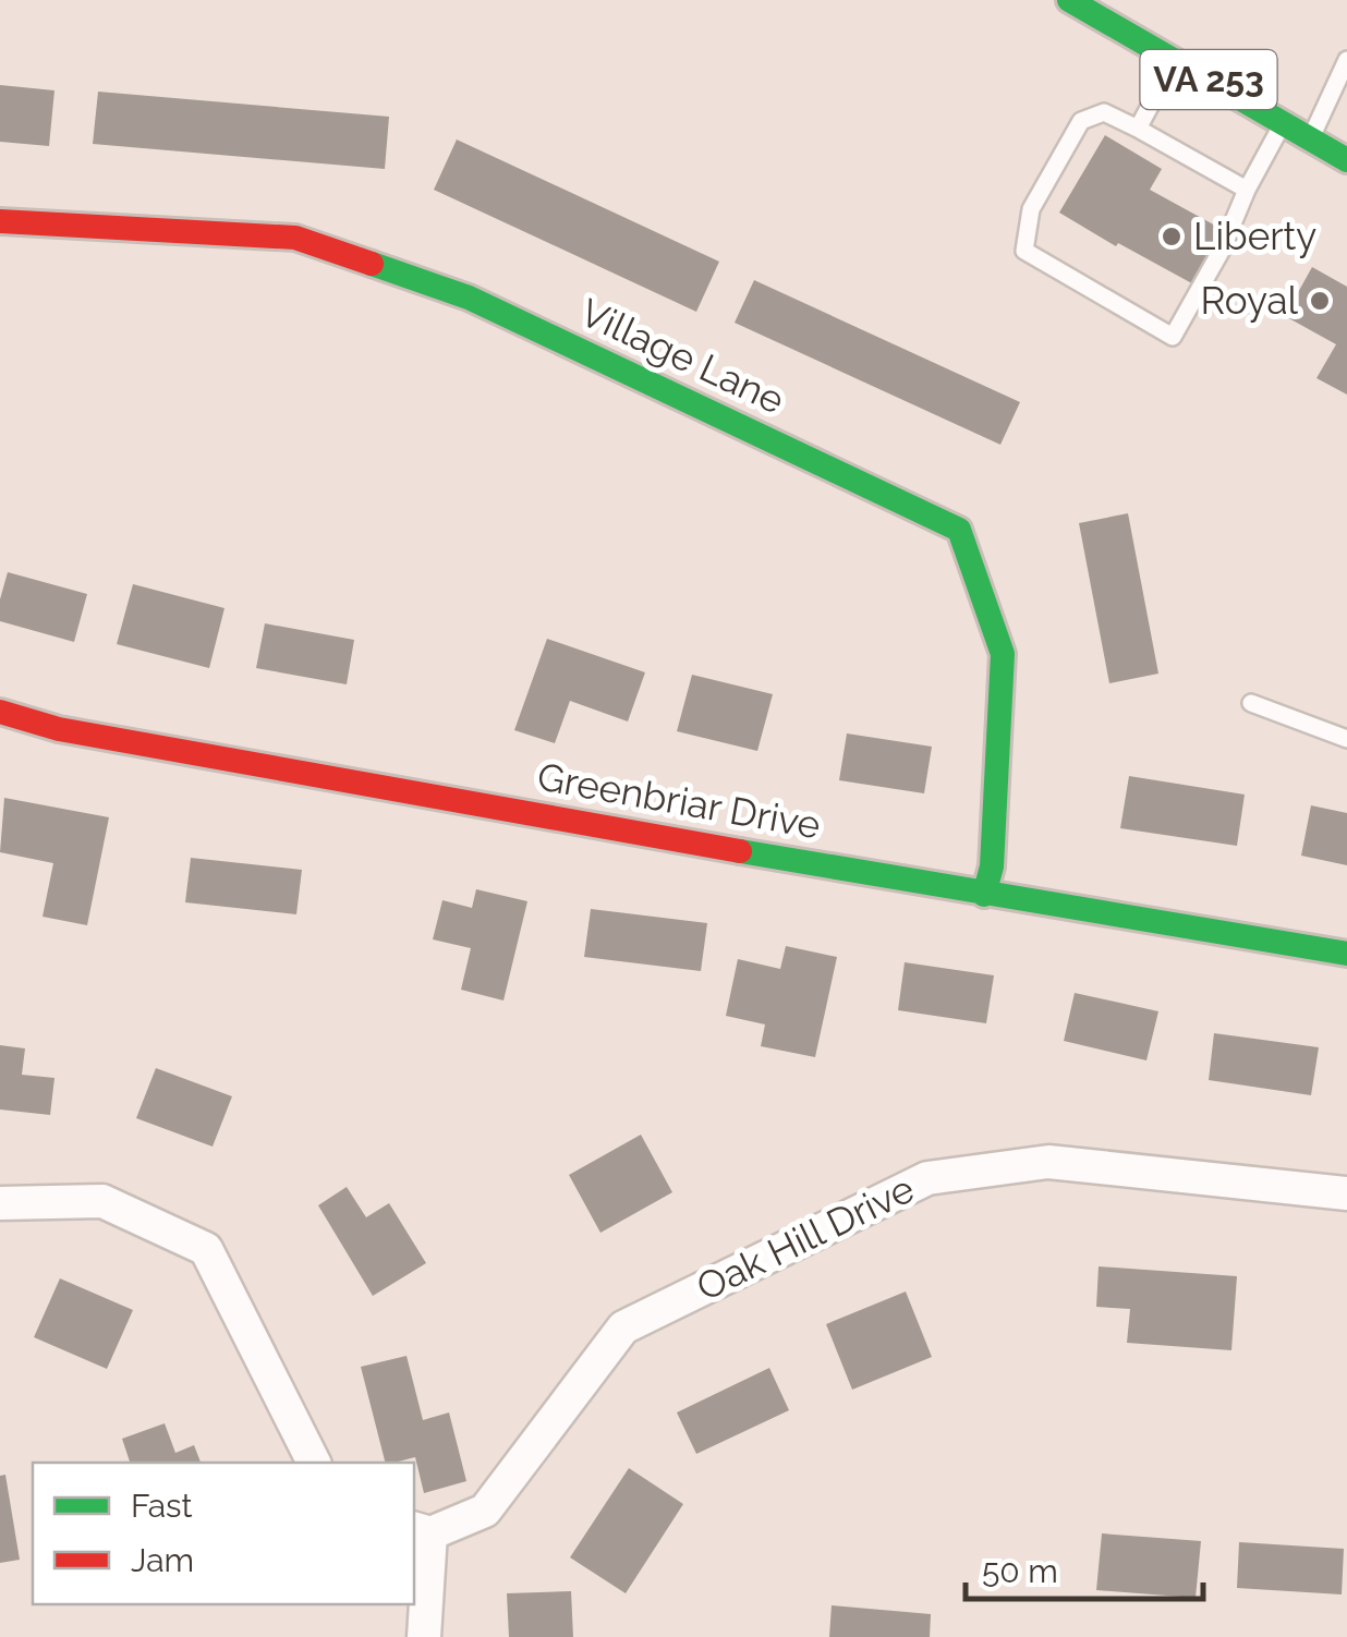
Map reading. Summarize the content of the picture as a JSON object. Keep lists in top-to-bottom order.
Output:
{
  "streets": {
    "street": [
      "VA 253",
      "Village Lane",
      "Greenbriar Drive",
      "Oak Hill Drive"
    ]
  },
  "crossings": [
    ["Village Lane", "Greenbriar Drive"]
  ],
  "places": ["Liberty", "Royal"],
  "legend": ["Fast", "Jam"],
  "scale_bar": "50 m"
}
